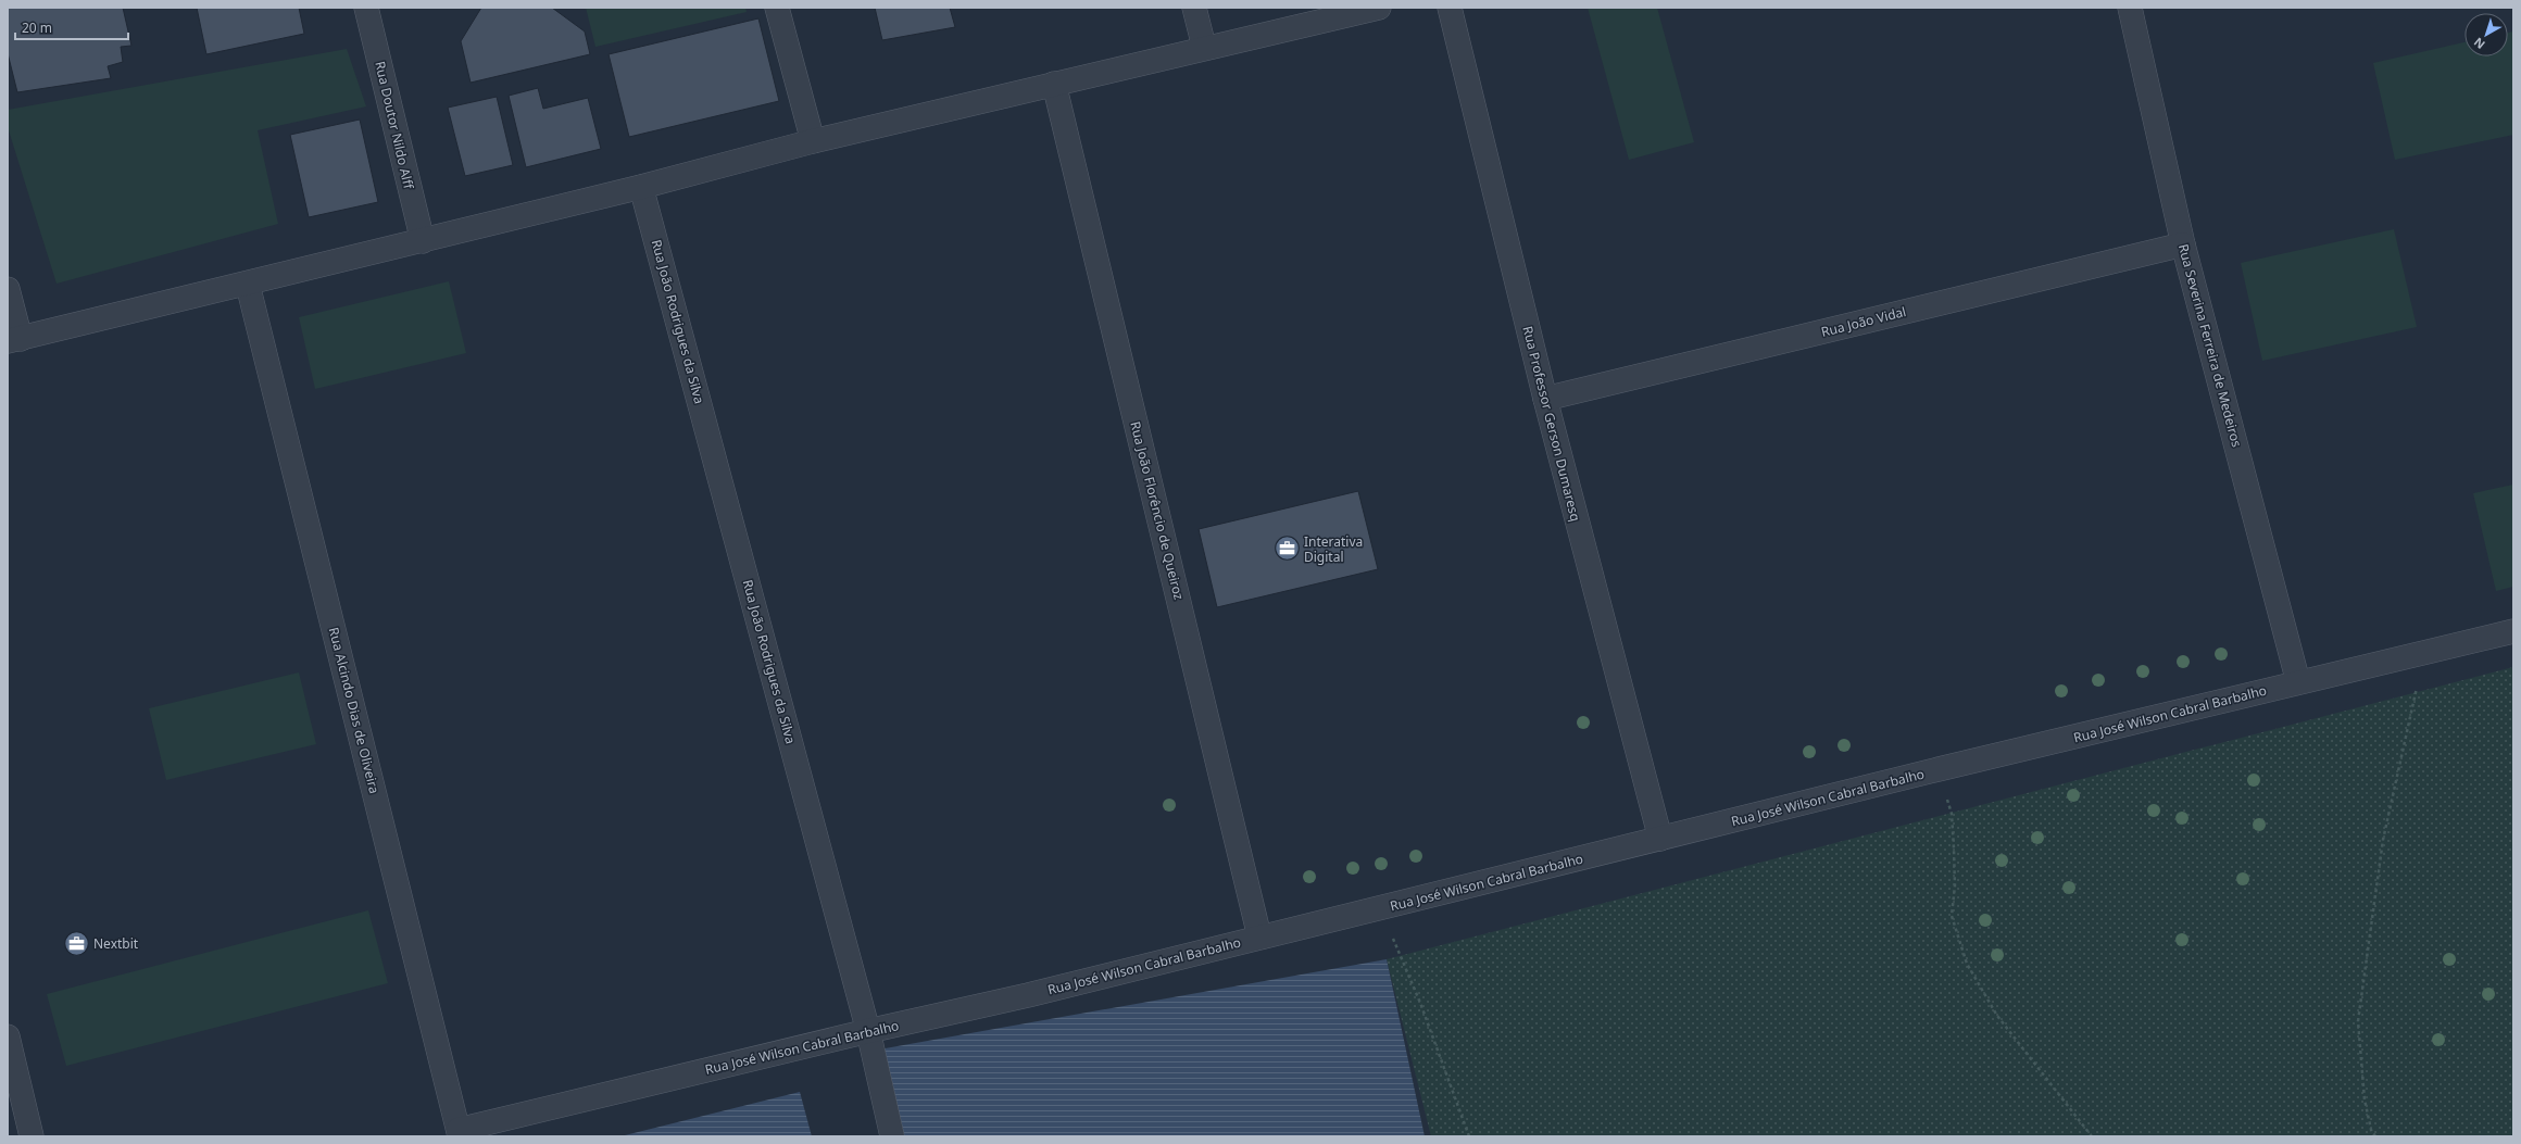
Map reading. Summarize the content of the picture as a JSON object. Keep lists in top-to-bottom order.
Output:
{
  "streets": {
    "street": [
      "Rua Doutor Nildo Alff",
      "Rua João Rodrigues da Silva",
      "Rua João Vidal",
      "Rua Severina Ferreira de Medeiros",
      "Rua Professor Gerson Dumaresq",
      "Rua João Florêncio de Queiroz",
      "Rua Alcindo Dias de Oliveira",
      "Rua José Wilson Cabral Barbalho"
    ]
  },
  "crossings": [
    ["Rua João Rodrigues da Silva", "Rua José Wilson Cabral Barbalho"],
    ["Rua João Vidal", "Rua Severina Ferreira de Medeiros"],
    ["Rua João Vidal", "Rua Professor Gerson Dumaresq"],
    ["Rua Severina Ferreira de Medeiros", "Rua José Wilson Cabral Barbalho"],
    ["Rua Professor Gerson Dumaresq", "Rua José Wilson Cabral Barbalho"],
    ["Rua João Florêncio de Queiroz", "Rua José Wilson Cabral Barbalho"],
    ["Rua Alcindo Dias de Oliveira", "Rua José Wilson Cabral Barbalho"]
  ],
  "places": {
    "office": ["Interativa Digital", "Nextbit"]
  },
  "scale_bar": "20 m",
  "north": "bottom left"
}
